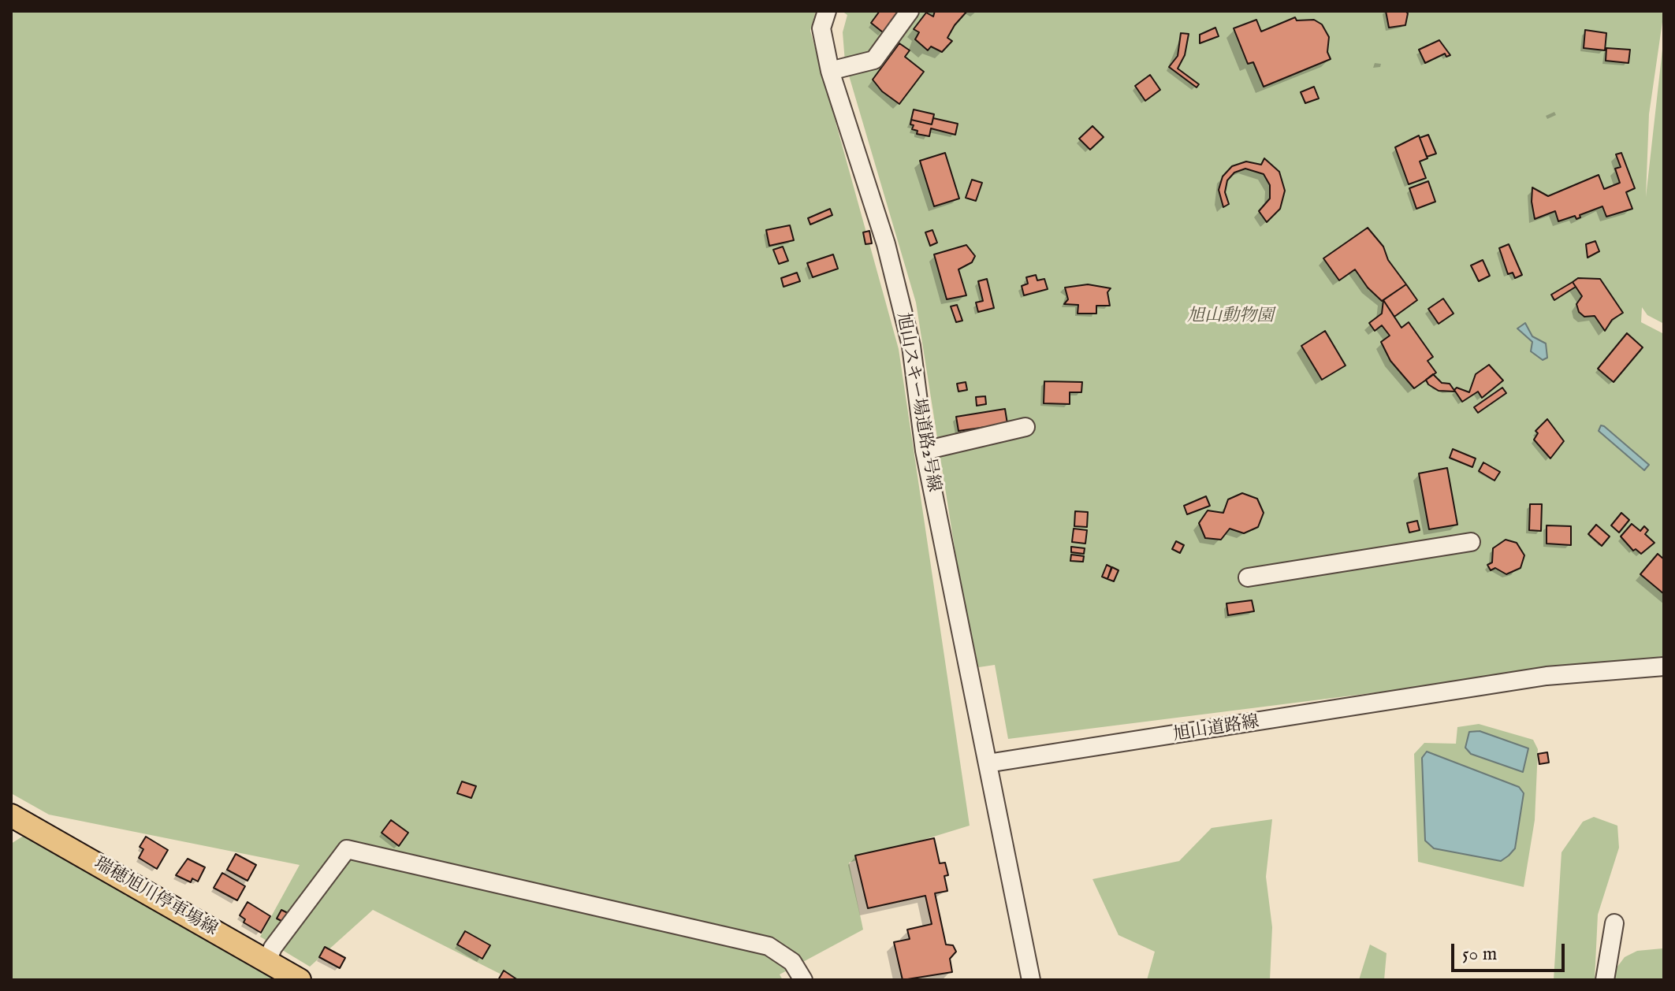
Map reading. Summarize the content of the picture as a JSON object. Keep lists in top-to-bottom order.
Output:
{
  "streets": {
    "main road": ["瑞穂旭川停車場線"],
    "street": ["旭山スキー場道路2号線", "旭山道路線"]
  },
  "crossings": [
    ["旭山スキー場道路2号線", "旭山道路線"]
  ],
  "parks": ["旭山動物園"],
  "scale_bar": "50 m"
}
